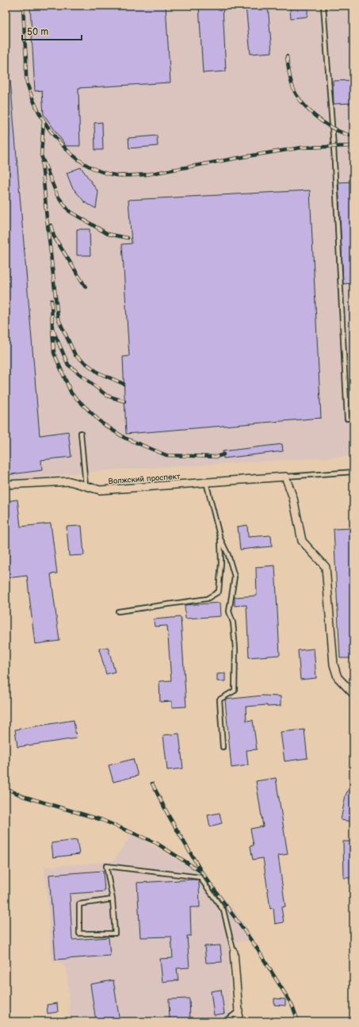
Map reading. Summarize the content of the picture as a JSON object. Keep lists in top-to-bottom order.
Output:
{
  "streets": {
    "street": ["Волжский проспект"]
  },
  "scale_bar": "50 m"
}
